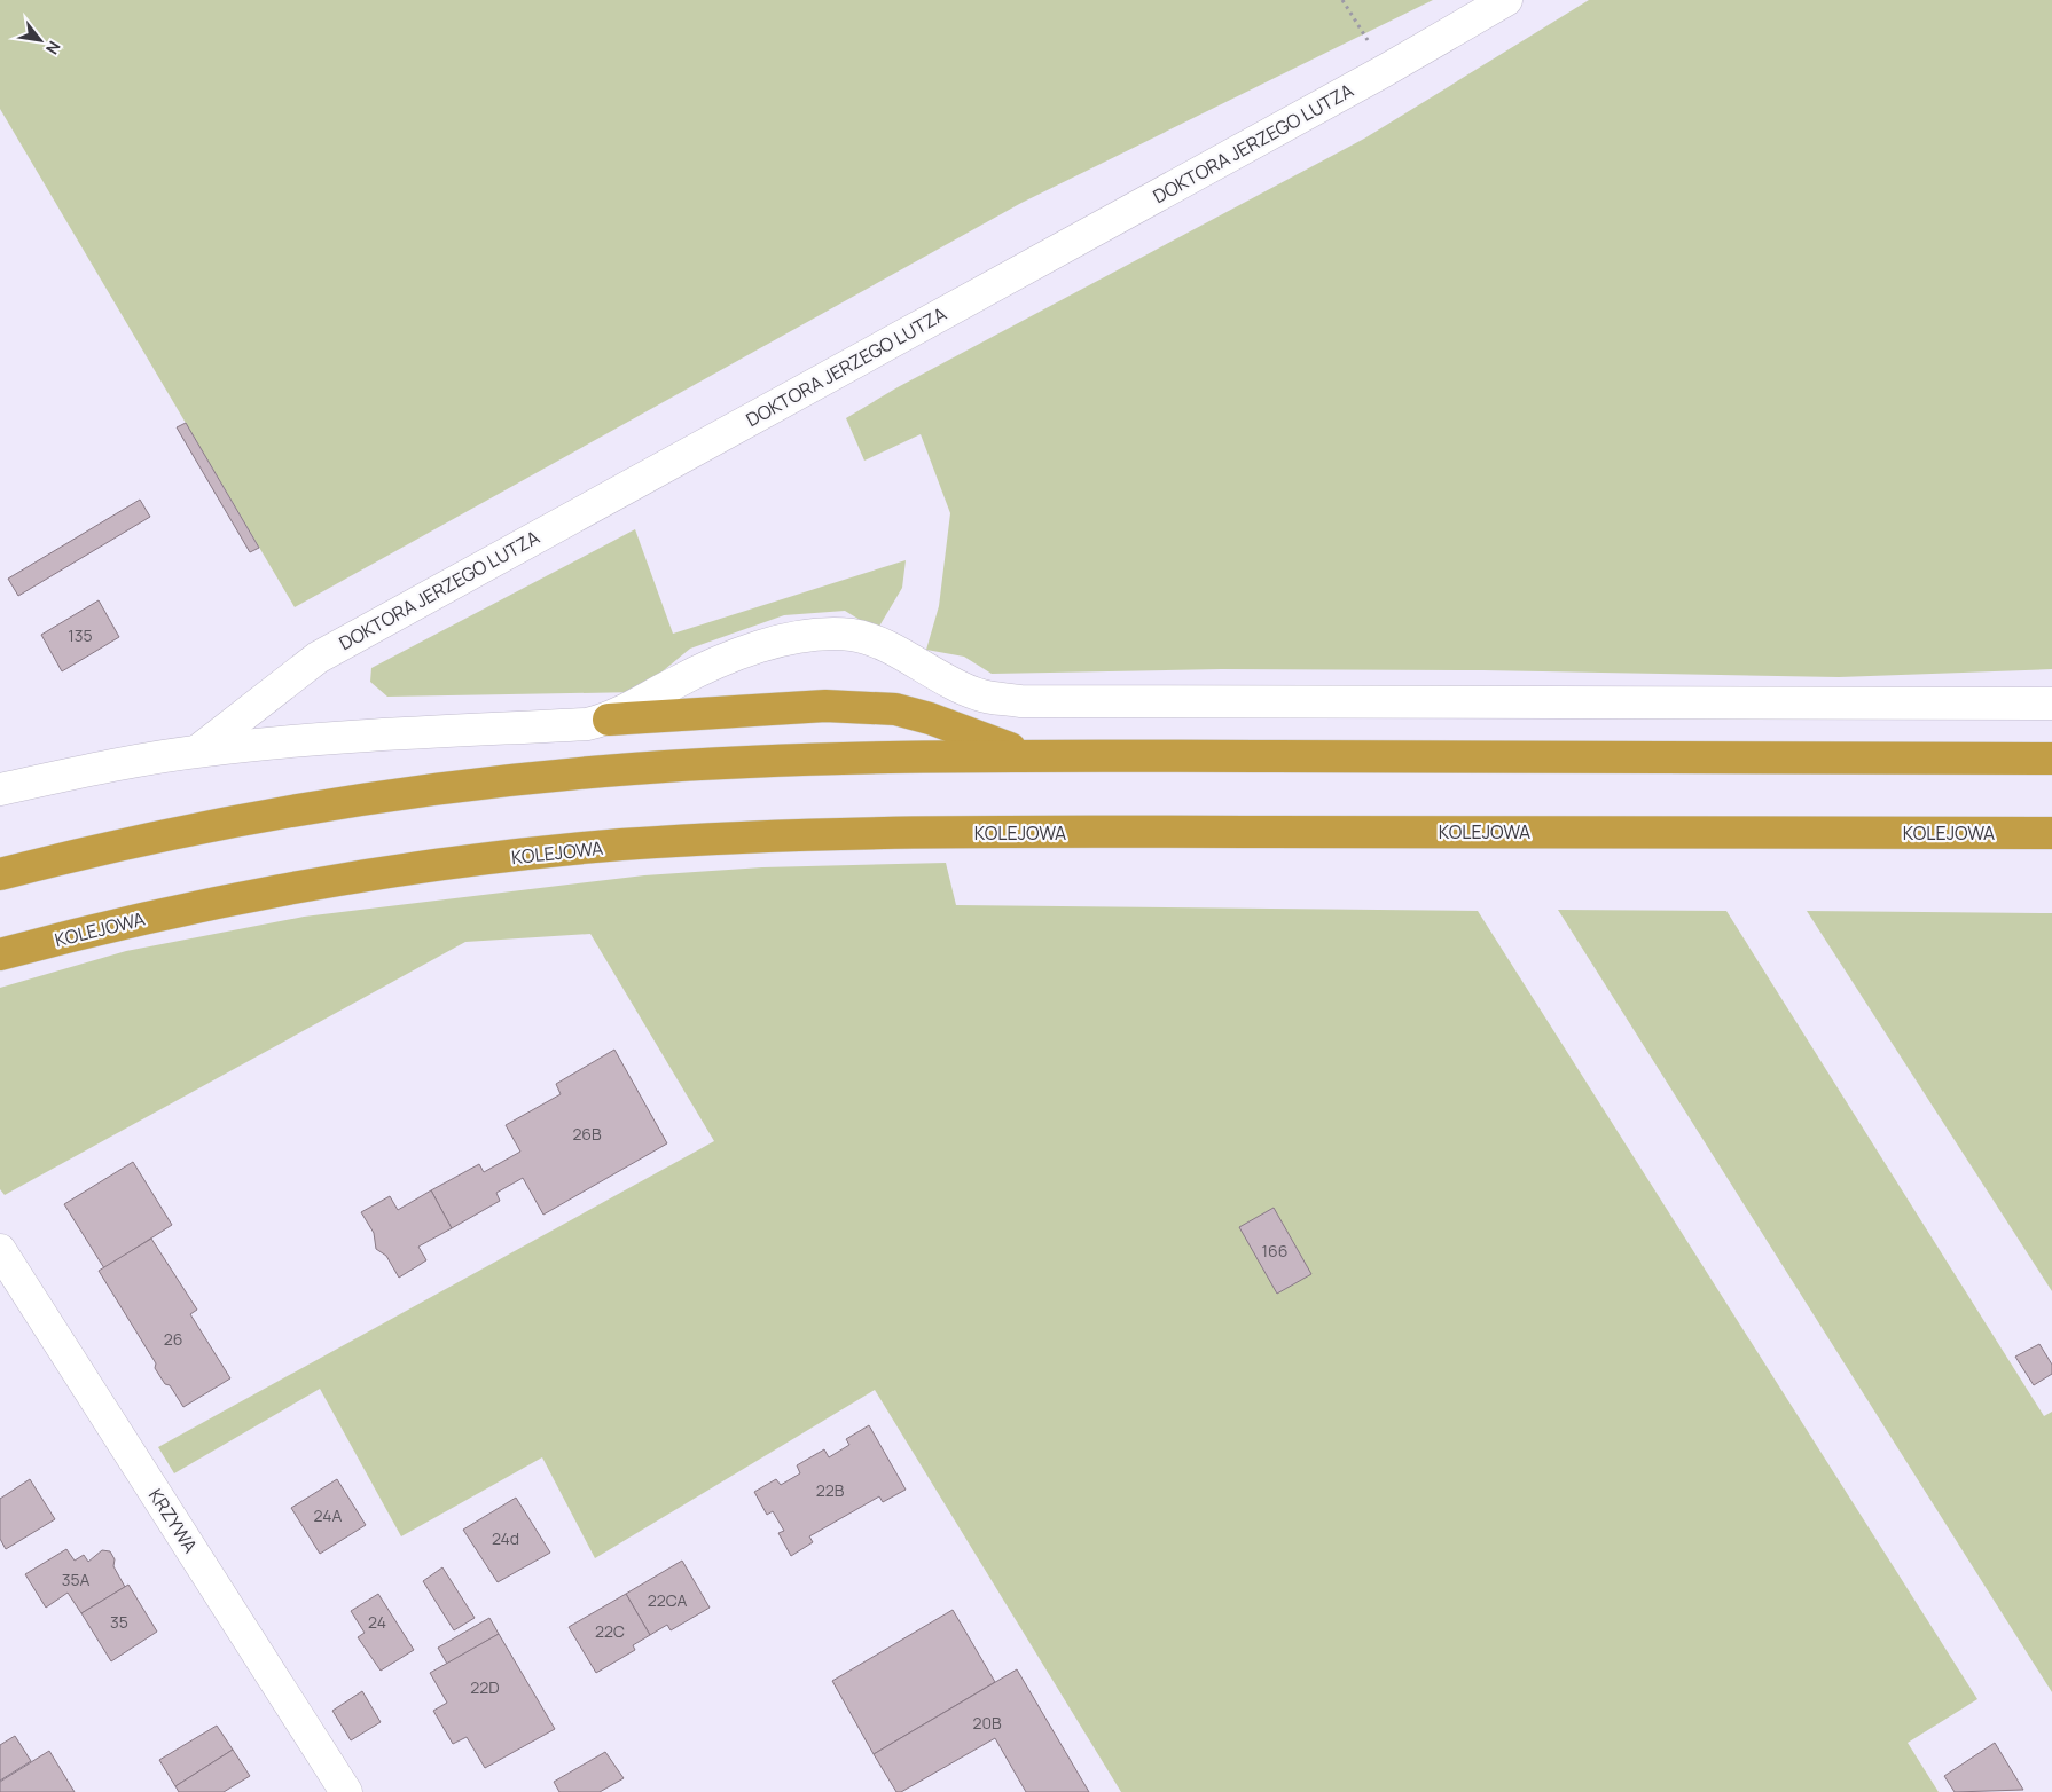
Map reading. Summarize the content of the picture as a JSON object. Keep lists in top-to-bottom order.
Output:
{
  "streets": {
    "highway": ["KOLEJOWA"],
    "street": ["DOKTORA JERZEGO LUTZA", "KRZYWA"]
  },
  "house_numbers": [
    "135",
    "26B",
    "166",
    "26",
    "22B",
    "24A",
    "24d",
    "35A",
    "22CA",
    "35",
    "24",
    "22C",
    "22D",
    "20B"
  ],
  "north": "bottom right"
}
